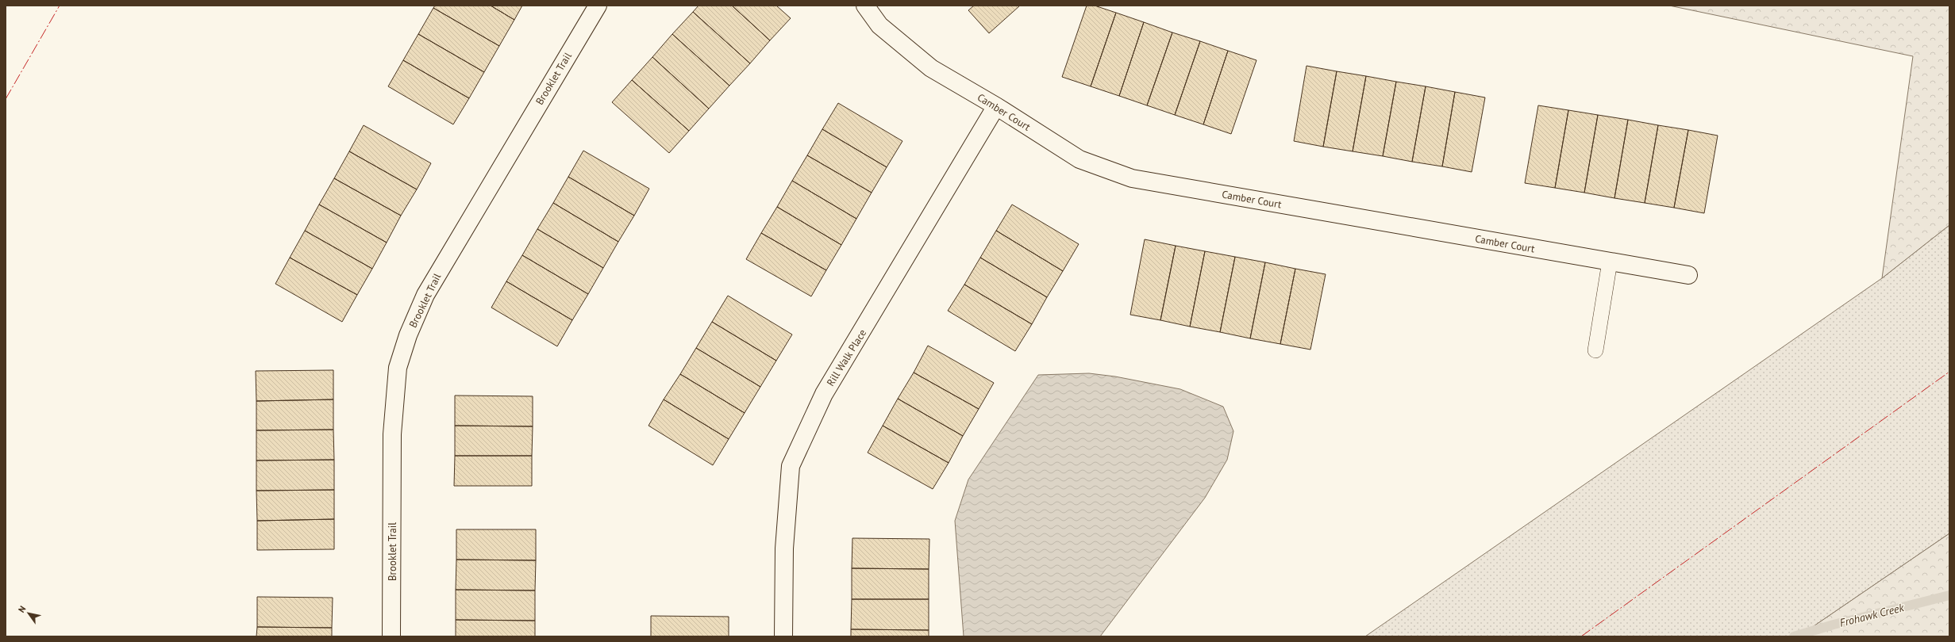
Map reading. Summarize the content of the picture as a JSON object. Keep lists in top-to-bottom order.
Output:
{
  "streets": {
    "street": ["Brooklet Trail", "Camber Court", "Rill Walk Place"]
  },
  "crossings": [
    ["Camber Court", "Rill Walk Place"]
  ],
  "water": ["Frohawk Creek"],
  "north": "top left"
}
